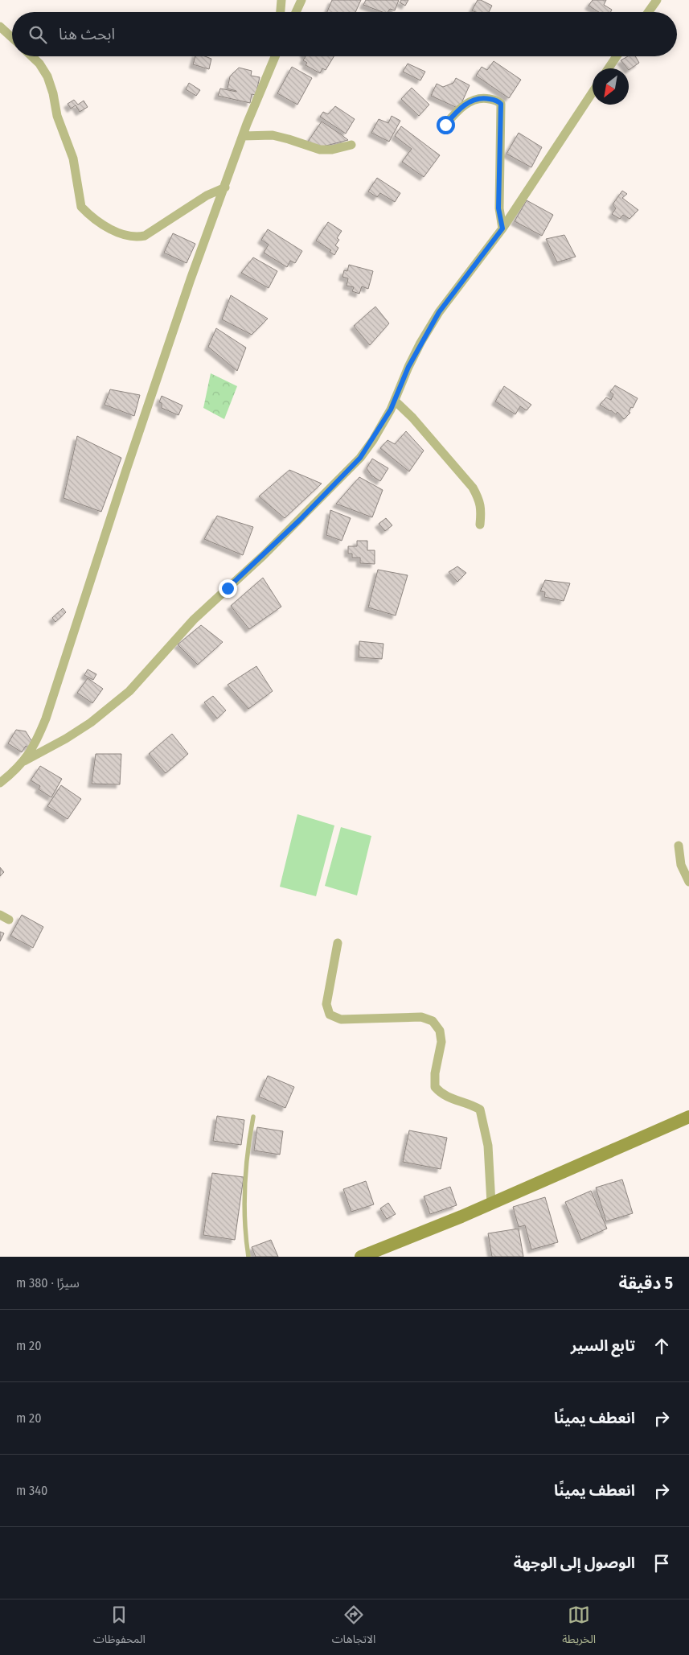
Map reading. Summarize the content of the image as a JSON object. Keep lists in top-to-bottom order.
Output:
{
  "north": "bottom left",
  "page": {
    "search": "ابحث هنا",
    "heading": ["5 دقيقة", "سيرًا · 380 m"],
    "list": [
      ["تابع السير", "20 m"],
      ["انعطف يمينًا", "20 m"],
      ["انعطف يمينًا", "340 m"],
      "الوصول إلى الوجهة"
    ],
    "nav": ["الخريطة", "الاتجاهات", "المحفوظات"]
  }
}
